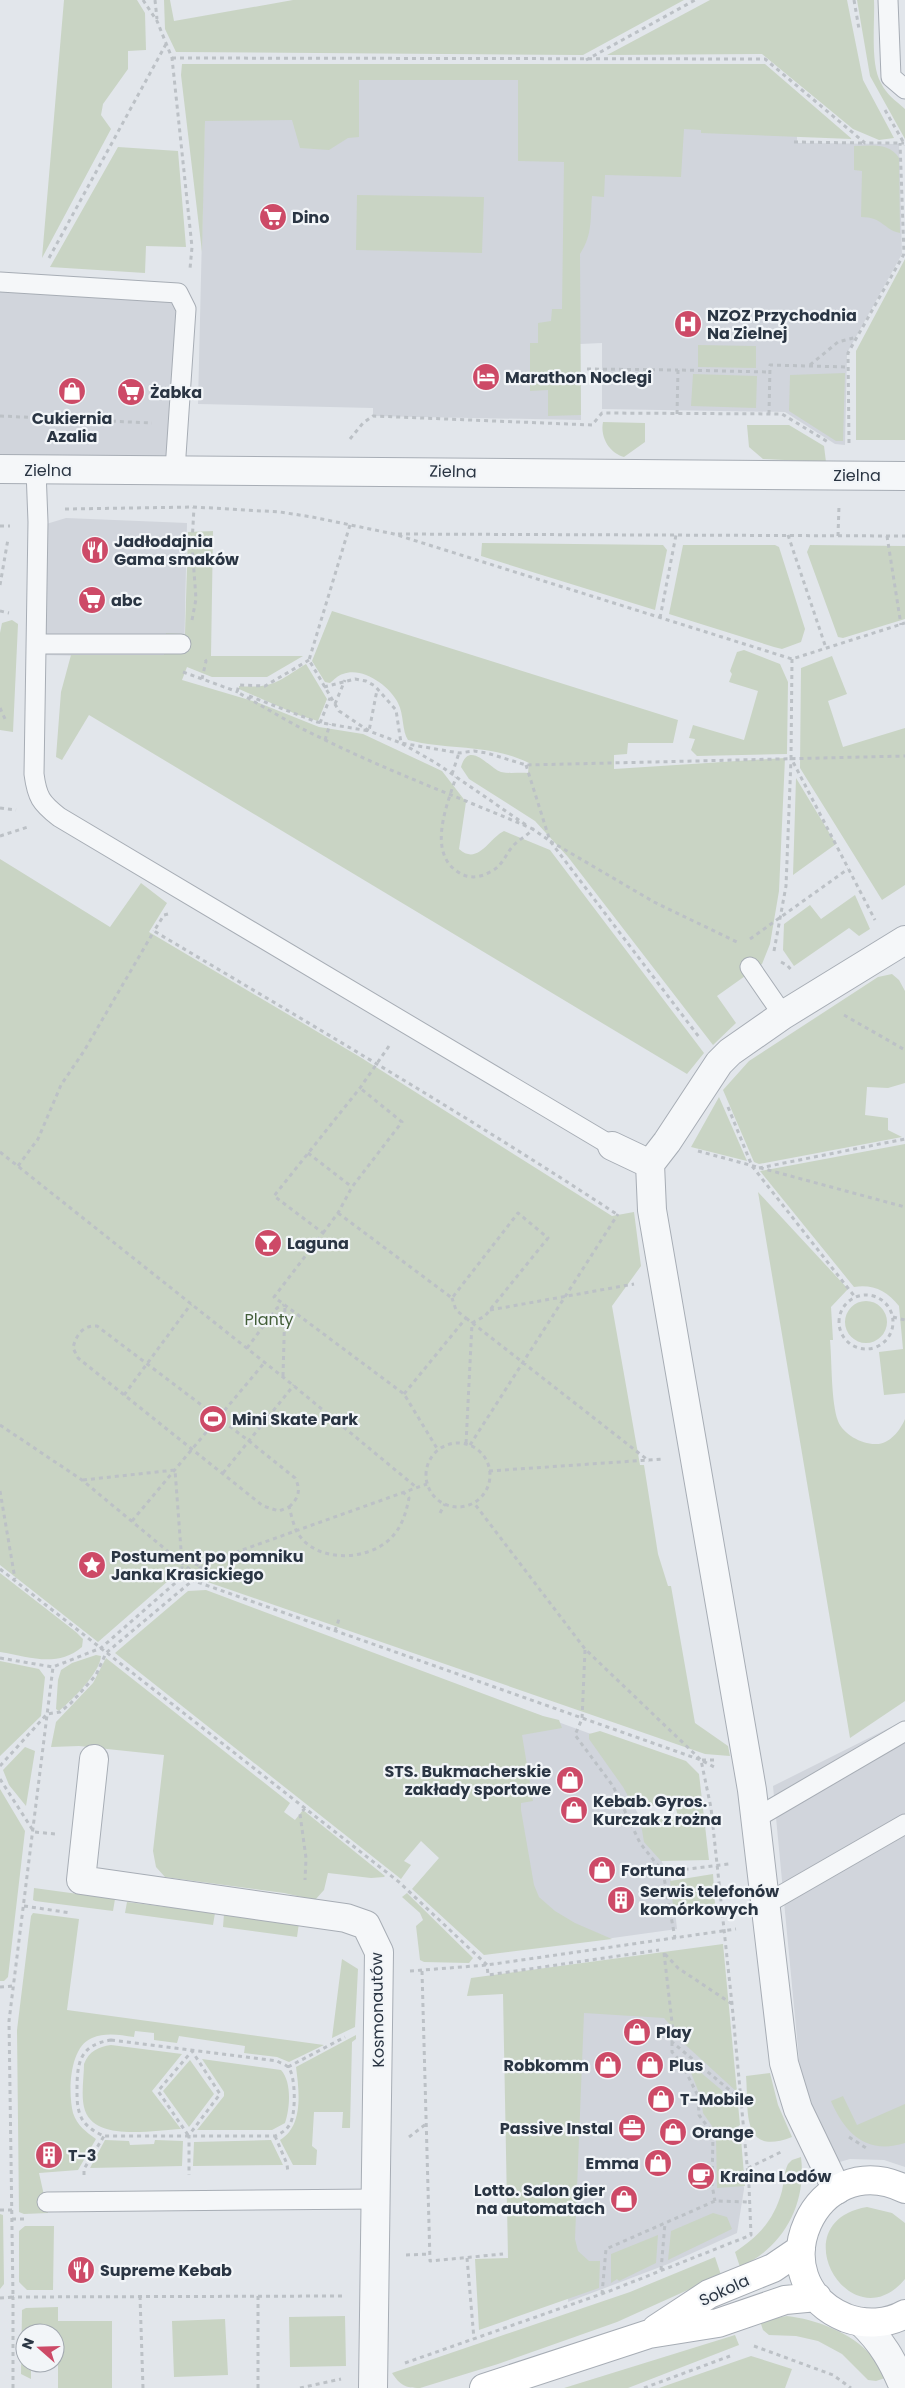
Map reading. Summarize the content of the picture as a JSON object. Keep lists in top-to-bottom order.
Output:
{
  "streets": {
    "street": ["Zielna", "Kosmonautów", "Sokola"]
  },
  "parks": ["Planty"],
  "places": {
    "supermarket": ["Dino", "Żabka", "abc"],
    "hospital": ["NZOZ Przychodnia Na Zielnej"],
    "hotel": ["Marathon Noclegi"],
    "shop": [
      "Cukiernia Azalia",
      "STS. Bukmacherskie zakłady sportowe",
      "Kebab. Gyros. Kurczak z rożna",
      "Fortuna",
      "Play",
      "Robkomm",
      "Plus",
      "T-Mobile",
      "Orange",
      "Emma",
      "Lotto. Salon gier na automatach"
    ],
    "restaurant": ["Jadłodajnia Gama smaków", "Supreme Kebab"],
    "bar": ["Laguna"],
    "sports": ["Mini Skate Park"],
    "place": ["Postument po pomniku Janka Krasickiego"],
    "building": ["Serwis telefonów komórkowych", "T-3"],
    "office": ["Passive Instal"],
    "cafe": ["Kraina Lodów"]
  },
  "north": "left"
}
